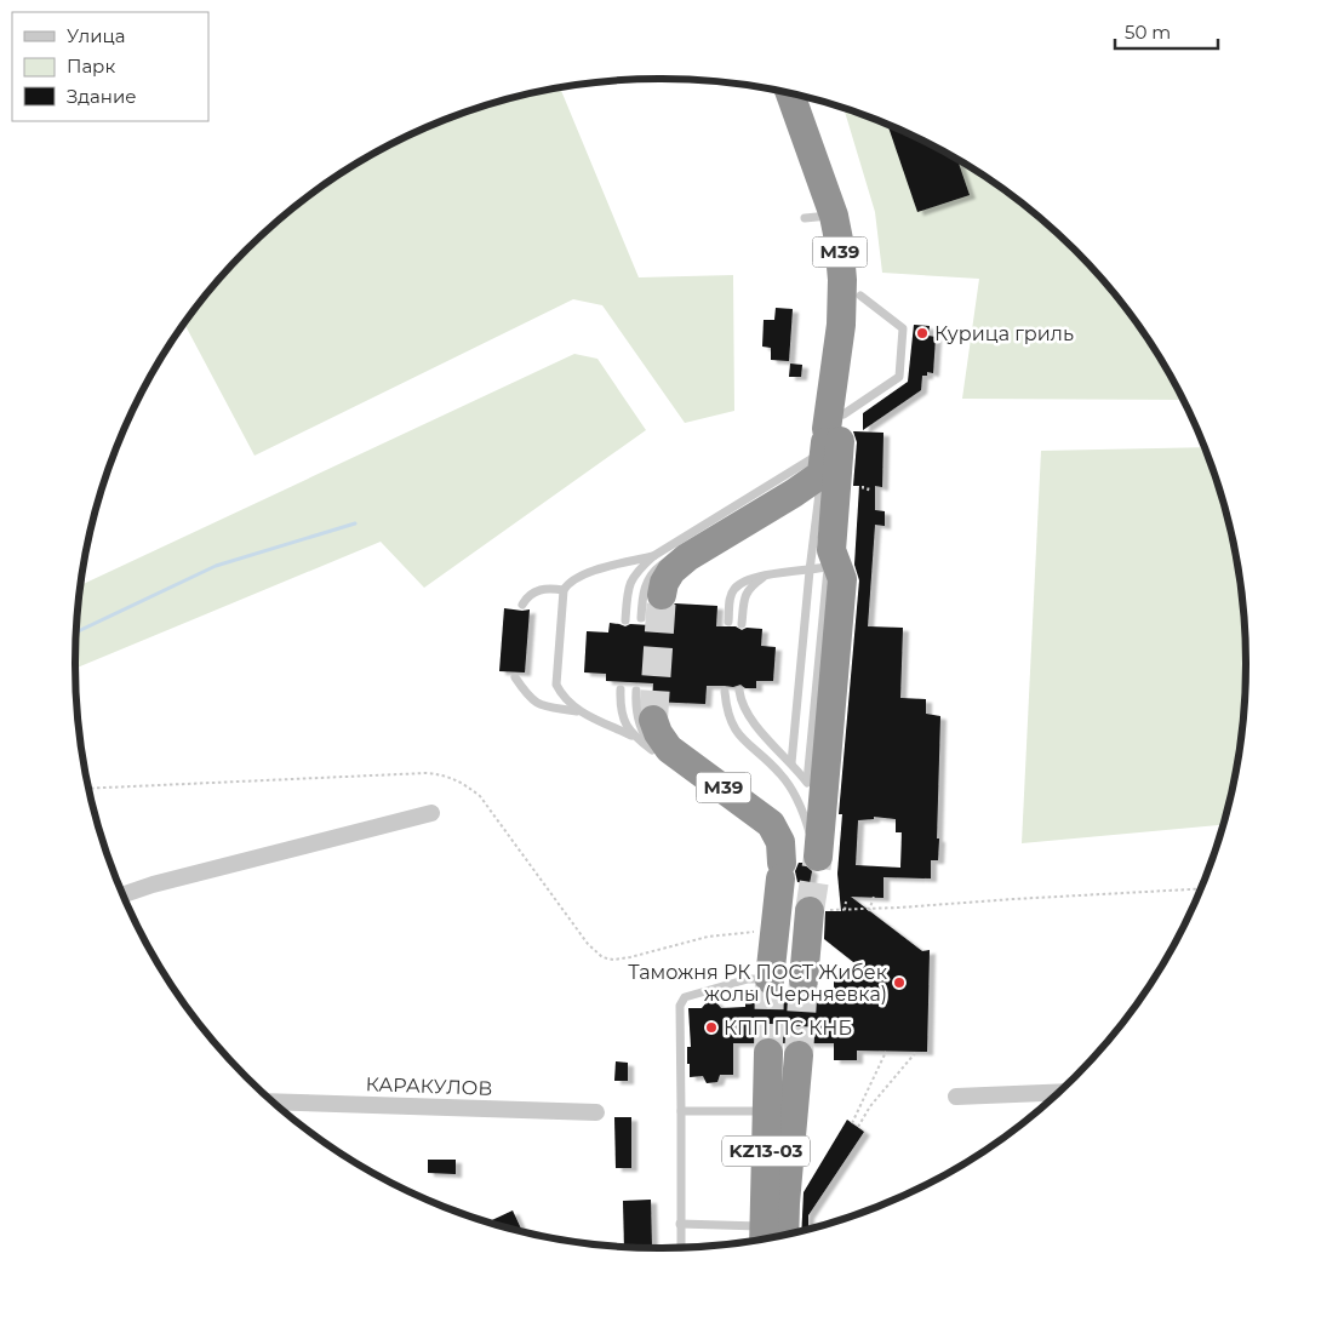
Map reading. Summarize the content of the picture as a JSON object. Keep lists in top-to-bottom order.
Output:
{
  "streets": {
    "highway": ["M39", "KZ13-03"],
    "street": ["КАРАКУЛОВ"]
  },
  "places": ["Курица гриль", "Таможня РК ПОСТ Жибек жолы (Черняевка)", "КПП ПС КНБ"],
  "legend": ["Улица", "Парк", "Здание"],
  "scale_bar": "50 m"
}
